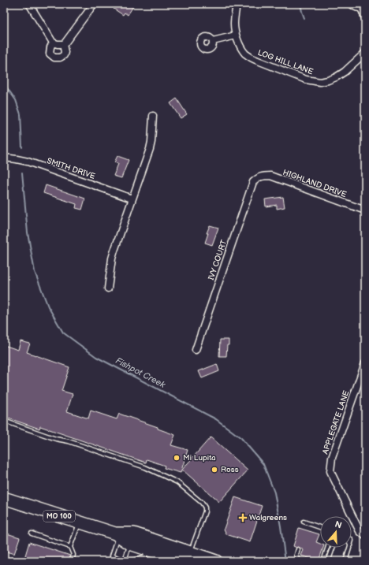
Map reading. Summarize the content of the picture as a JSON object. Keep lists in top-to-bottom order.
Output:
{
  "streets": {
    "highway": ["MO 100"],
    "street": [
      "LOG HILL LANE",
      "SMITH DRIVE",
      "HIGHLAND DRIVE",
      "IVY COURT",
      "APPLEGATE LANE"
    ]
  },
  "crossings": [
    ["HIGHLAND DRIVE", "IVY COURT"]
  ],
  "water": ["Fishpot Creek"],
  "places": {
    "other": ["Mi Lupita", "Ross"],
    "health": ["Walgreens"]
  },
  "north": "top"
}
